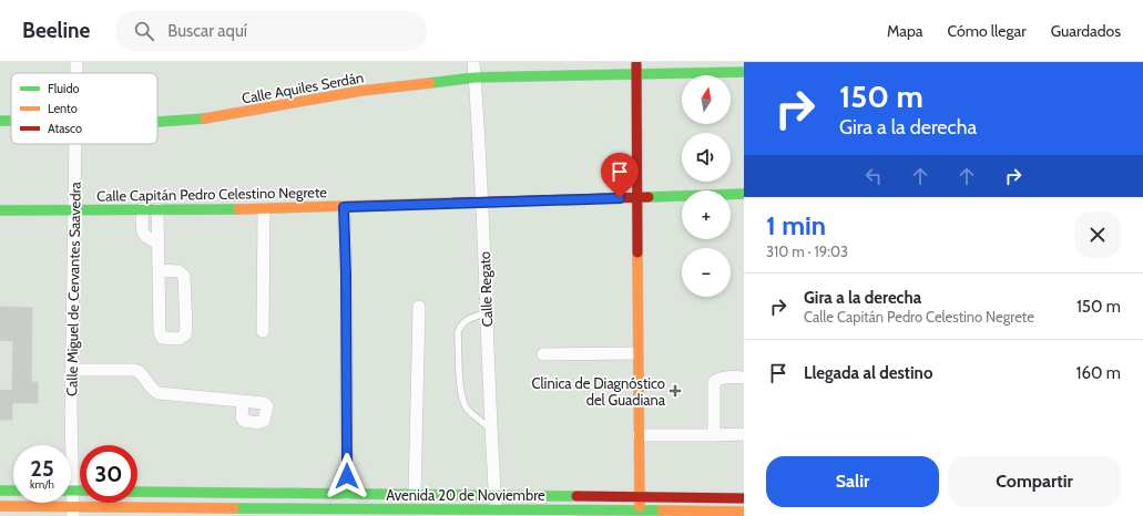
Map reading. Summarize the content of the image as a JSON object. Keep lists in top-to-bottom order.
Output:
{
  "streets": {
    "street": [
      "Calle Aquiles Serdán",
      "Calle Capitán Pedro Celestino Negrete",
      "Calle Miguel de Cervantes Saavedra",
      "Calle Regato",
      "Avenida 20 de Noviembre"
    ]
  },
  "crossings": [
    ["Calle Aquiles Serdán", "Calle Regato"],
    ["Calle Capitán Pedro Celestino Negrete", "Calle Miguel de Cervantes Saavedra"],
    ["Calle Capitán Pedro Celestino Negrete", "Calle Regato"],
    ["Calle Regato", "Avenida 20 de Noviembre"]
  ],
  "places": {
    "health": ["Clínica de Diagnóstico del Guadiana"]
  },
  "legend": ["Fluido", "Lento", "Atasco"],
  "north": "top",
  "page": {
    "header": "Beeline",
    "search": "Buscar aquí",
    "nav": ["Mapa", "Cómo llegar", "Guardados"],
    "turn": ["150 m", "Gira a la derecha"],
    "map_buttons": ["+", "−"],
    "heading": ["1 min", "310 m · 19:03"],
    "list": [
      {
        "name": "Gira a la derecha",
        "note": "Calle Capitán Pedro Celestino Negrete",
        "value": "150 m"
      },
      {
        "name": "Llegada al destino",
        "value": "160 m"
      }
    ],
    "speed": "25 km/h",
    "limit": "30",
    "buttons": ["Salir", "Compartir"]
  }
}
